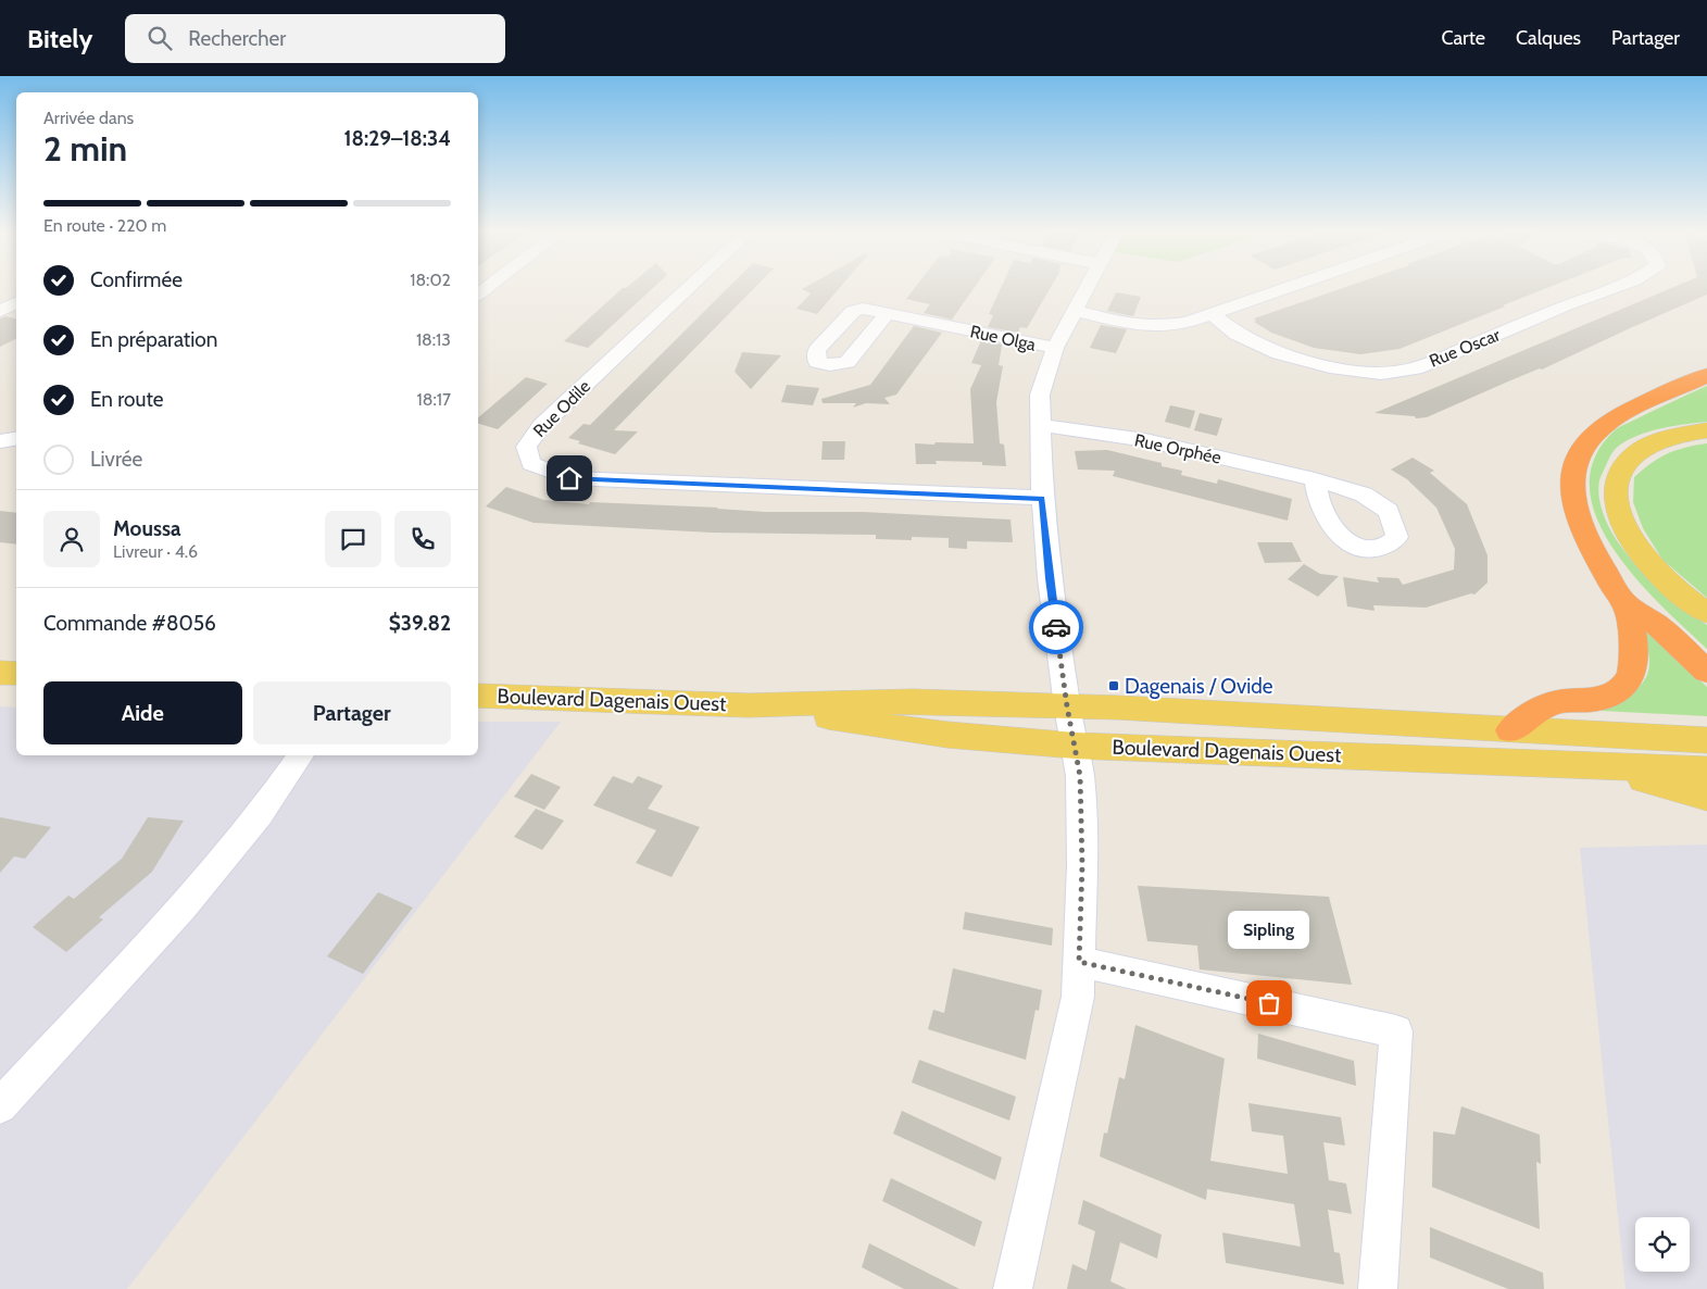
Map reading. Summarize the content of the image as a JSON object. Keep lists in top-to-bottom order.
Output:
{
  "streets": {
    "main road": ["Boulevard Dagenais Ouest"],
    "street": [
      "Rue Olga",
      "Rue Oscar",
      "Rue Odile",
      "Rue Orphée"
    ]
  },
  "places": {
    "transit": ["Dagenais / Ovide"],
    "other": ["Sipling"]
  },
  "page": {
    "header": "Bitely",
    "search": "Rechercher",
    "nav": ["Carte", "Calques", "Partager"],
    "heading": ["2 min", "Arrivée dans", "18:29–18:34"],
    "panel": [
      "Moussa",
      "Livreur · 4.6",
      "Commande #8056",
      "$39.82"
    ],
    "bar": "En route · 220 m",
    "list": [
      ["Confirmée", "18:02"],
      ["En préparation", "18:13"],
      ["En route", "18:17"],
      "Livrée"
    ],
    "buttons": ["Aide", "Partager"],
    "bubble": "Sipling"
  }
}
